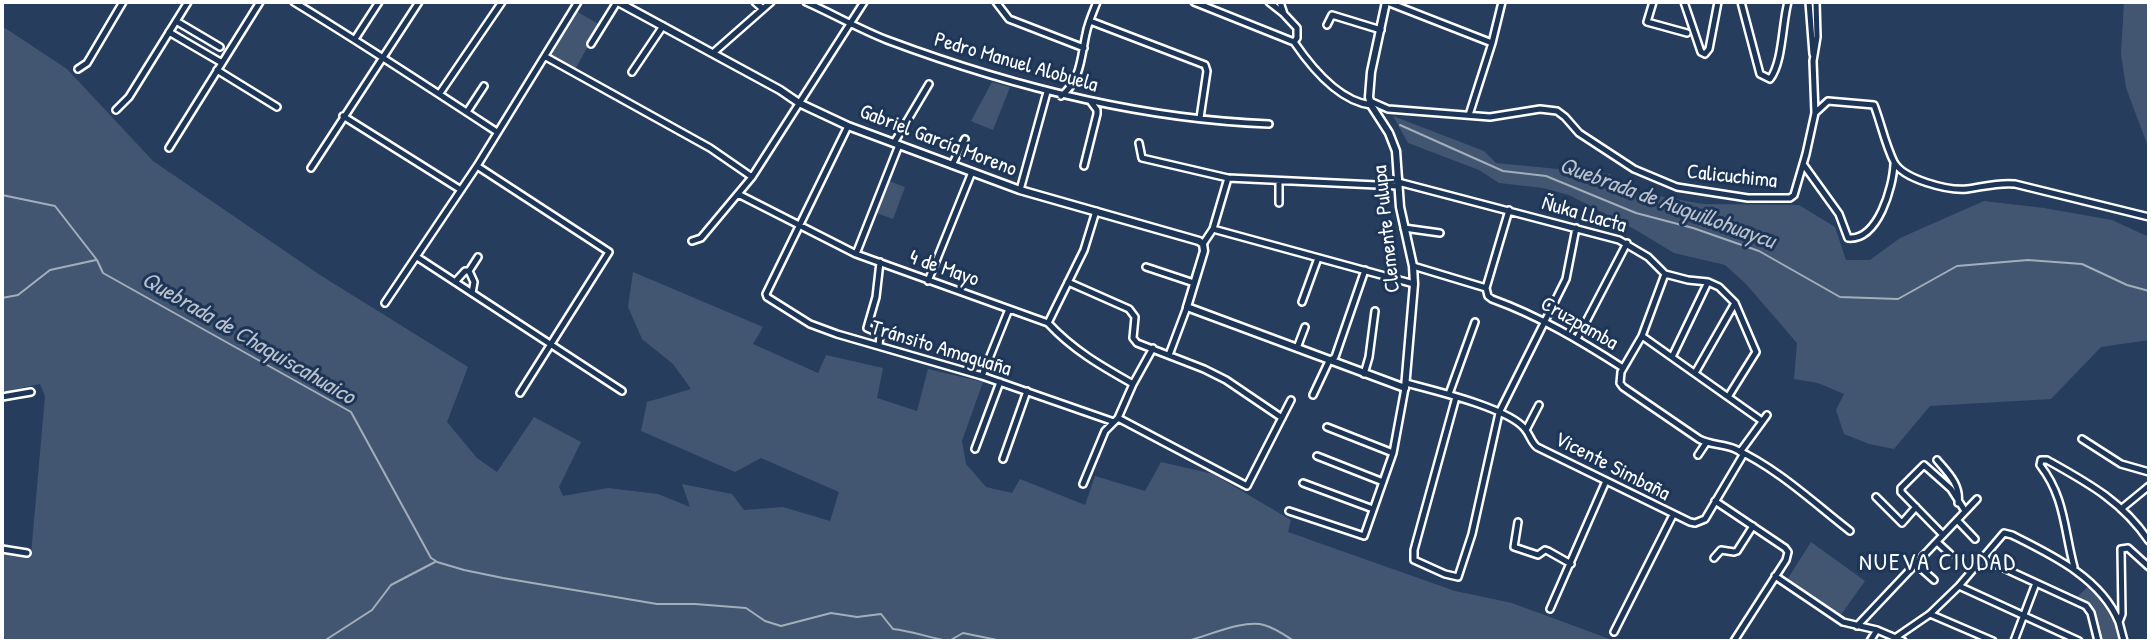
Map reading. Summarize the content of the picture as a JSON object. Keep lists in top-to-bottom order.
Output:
{
  "streets": {
    "street": [
      "Pedro Manuel Alobuela",
      "Gabriel García Moreno",
      "Calicuchima",
      "Ñuka Llacta",
      "Clemente Pulupa",
      "4 de Mayo",
      "Cruzpamba",
      "Tránsito Amaguaña",
      "Vicente Simbaña"
    ]
  },
  "crossings": [
    ["Calicuchima", "Clemente Pulupa"],
    ["Ñuka Llacta", "Clemente Pulupa"],
    ["Clemente Pulupa", "Cruzpamba"],
    ["Clemente Pulupa", "Vicente Simbaña"],
    ["4 de Mayo", "Tránsito Amaguaña"],
    ["Cruzpamba", "Vicente Simbaña"]
  ],
  "districts": ["NUEVA CIUDAD"],
  "water": ["Quebrada de Auquillohuaycu", "Quebrada de Chaquiscahuaico"]
}
